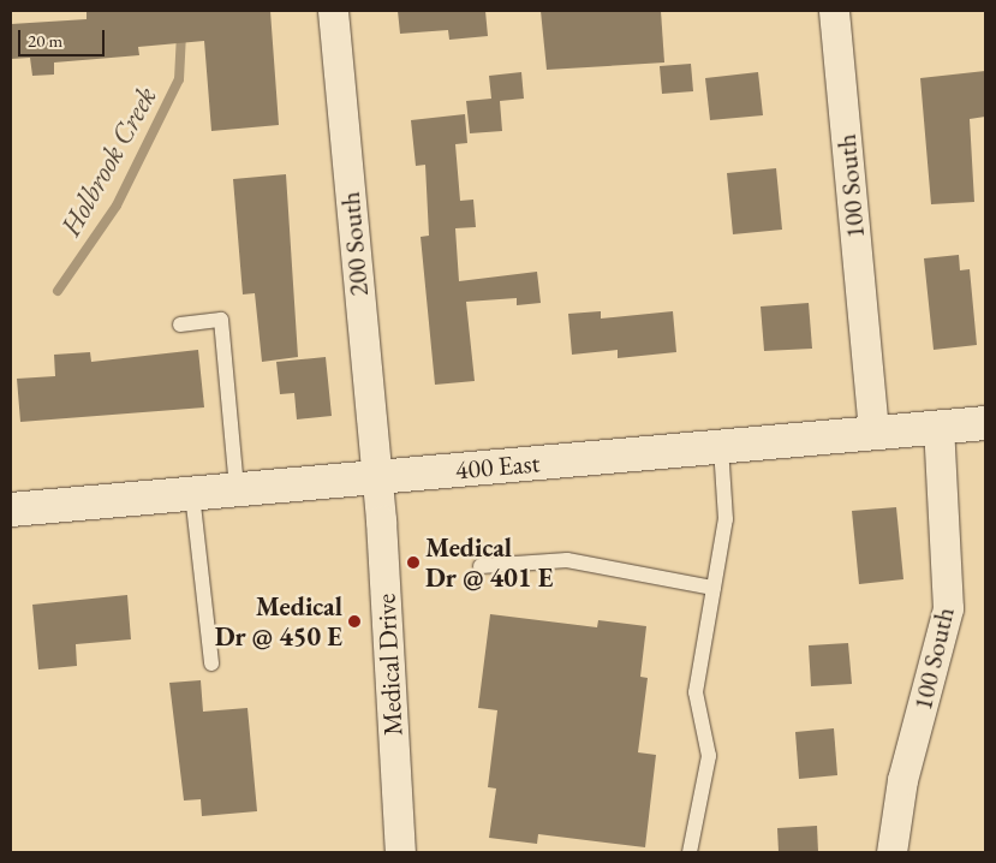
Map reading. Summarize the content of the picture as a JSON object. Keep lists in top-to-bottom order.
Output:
{
  "streets": {
    "main road": ["400 East"],
    "street": ["100 South", "200 South", "Medical Drive"]
  },
  "crossings": [
    ["100 South", "400 East"],
    ["200 South", "400 East"],
    ["200 South", "Medical Drive"],
    ["400 East", "Medical Drive"]
  ],
  "water": ["Holbrook Creek"],
  "places": ["Medical Dr @ 401 E", "Medical Dr @ 450 E"],
  "scale_bar": "20 m"
}
